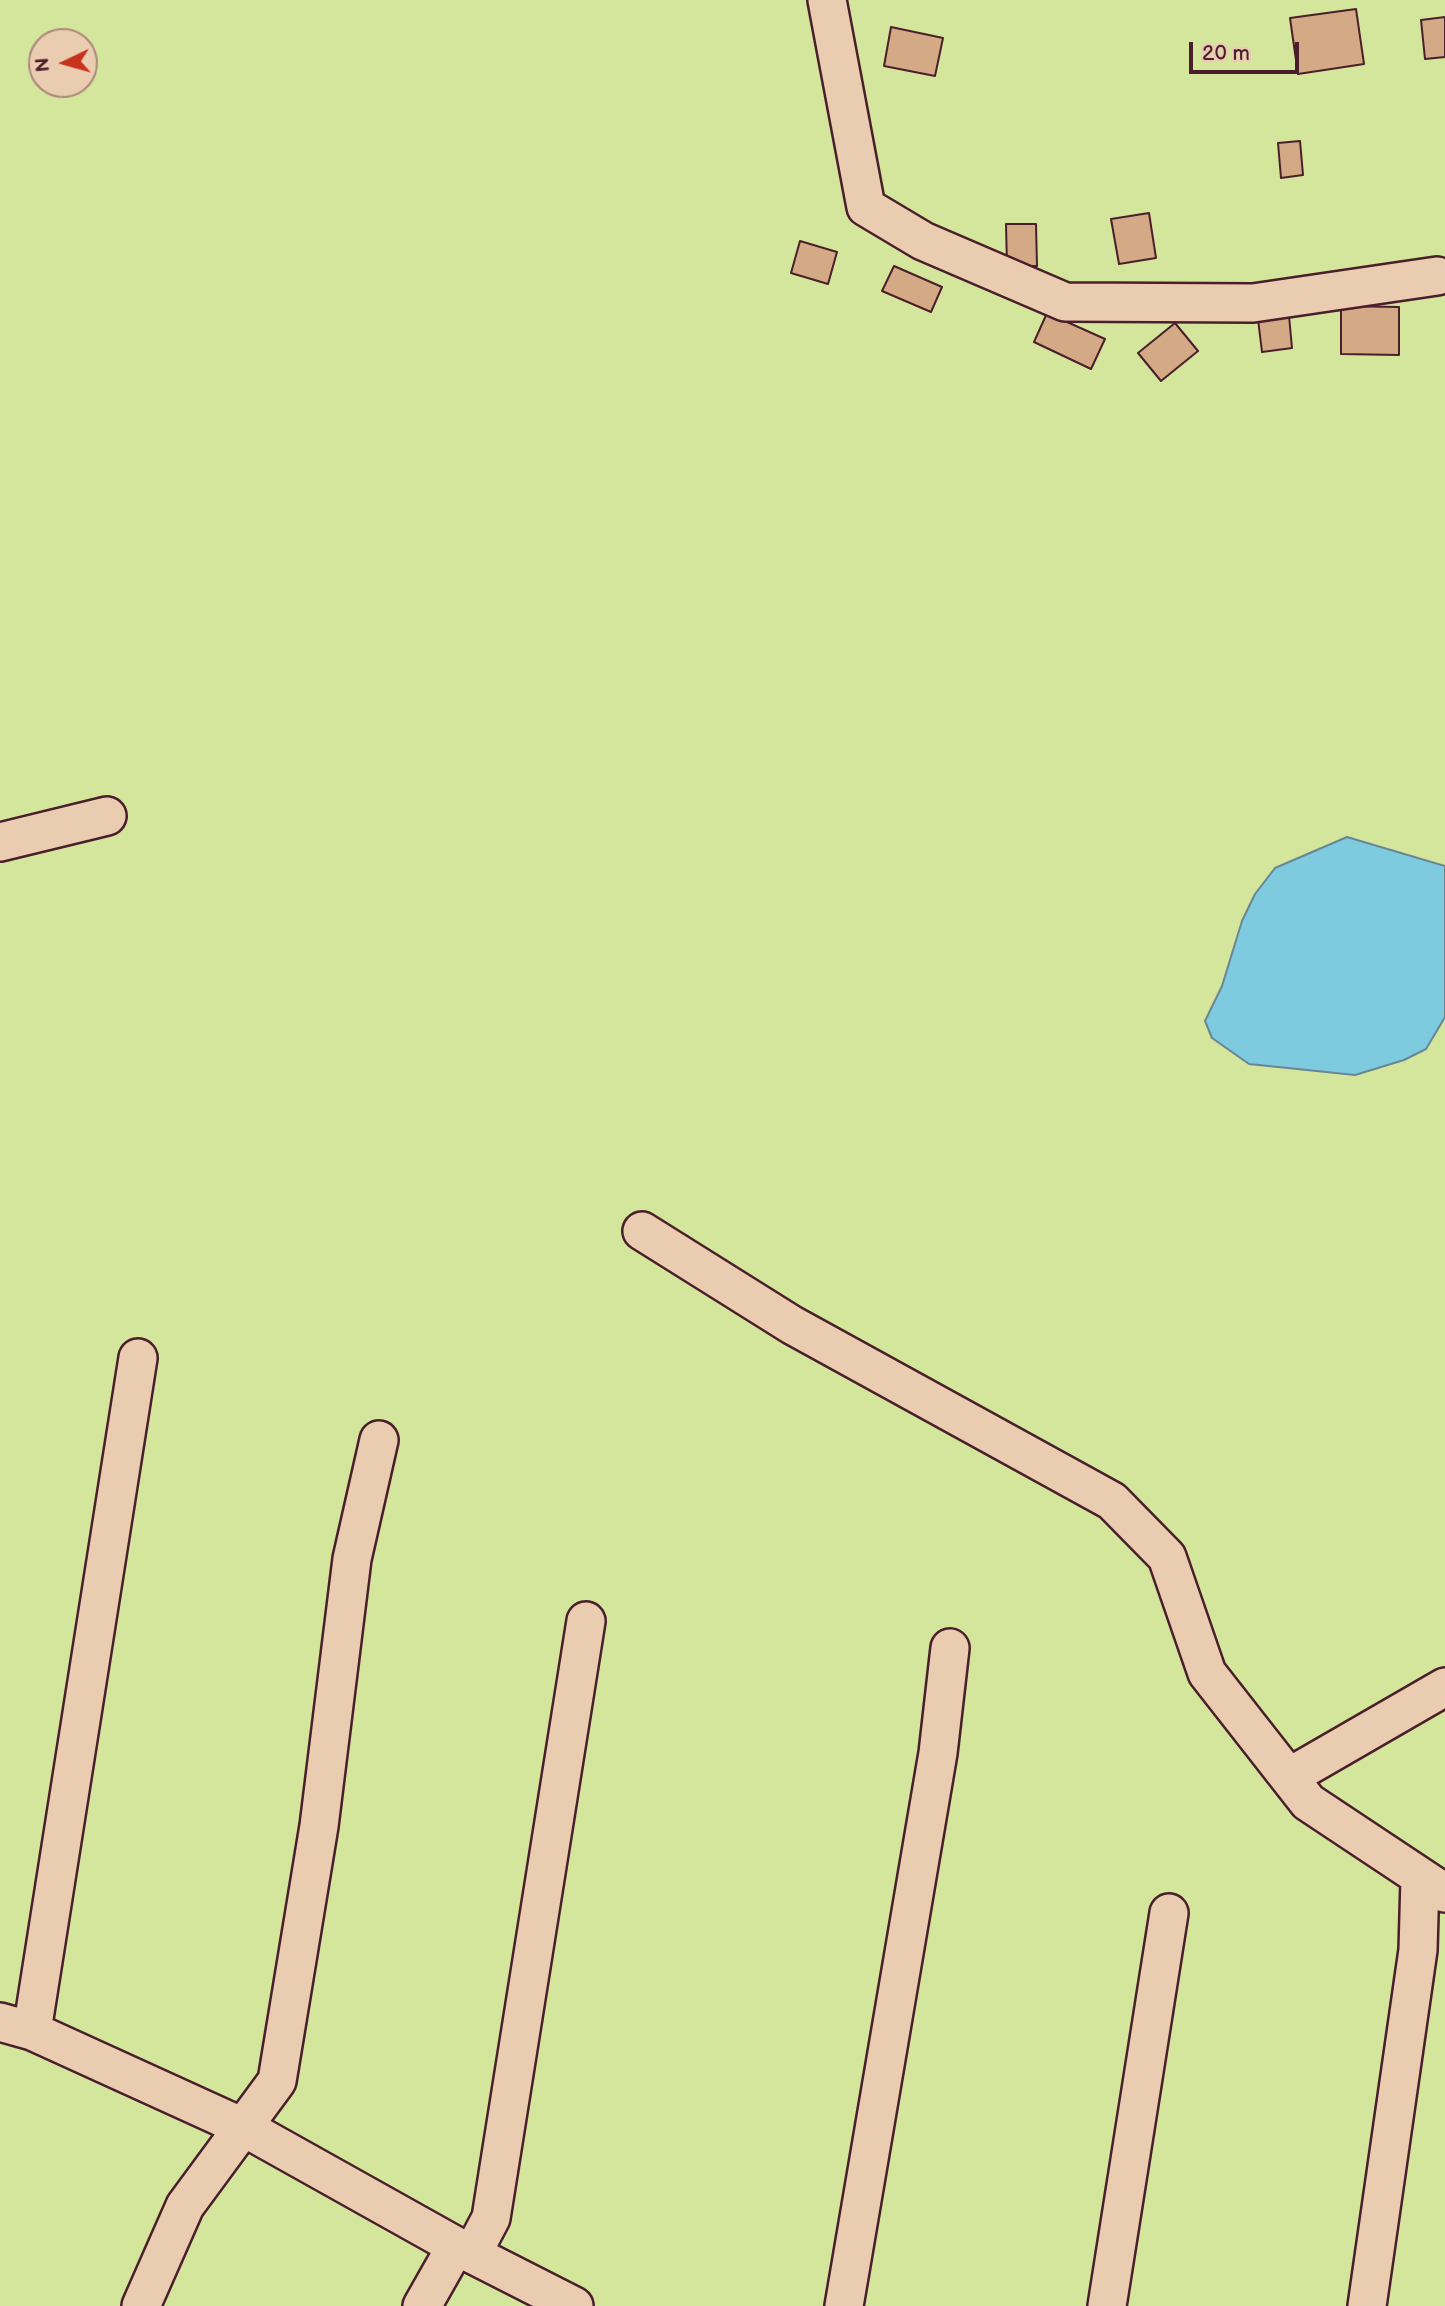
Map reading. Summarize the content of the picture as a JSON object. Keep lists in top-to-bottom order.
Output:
{
  "scale_bar": "20 m",
  "north": "left"
}
